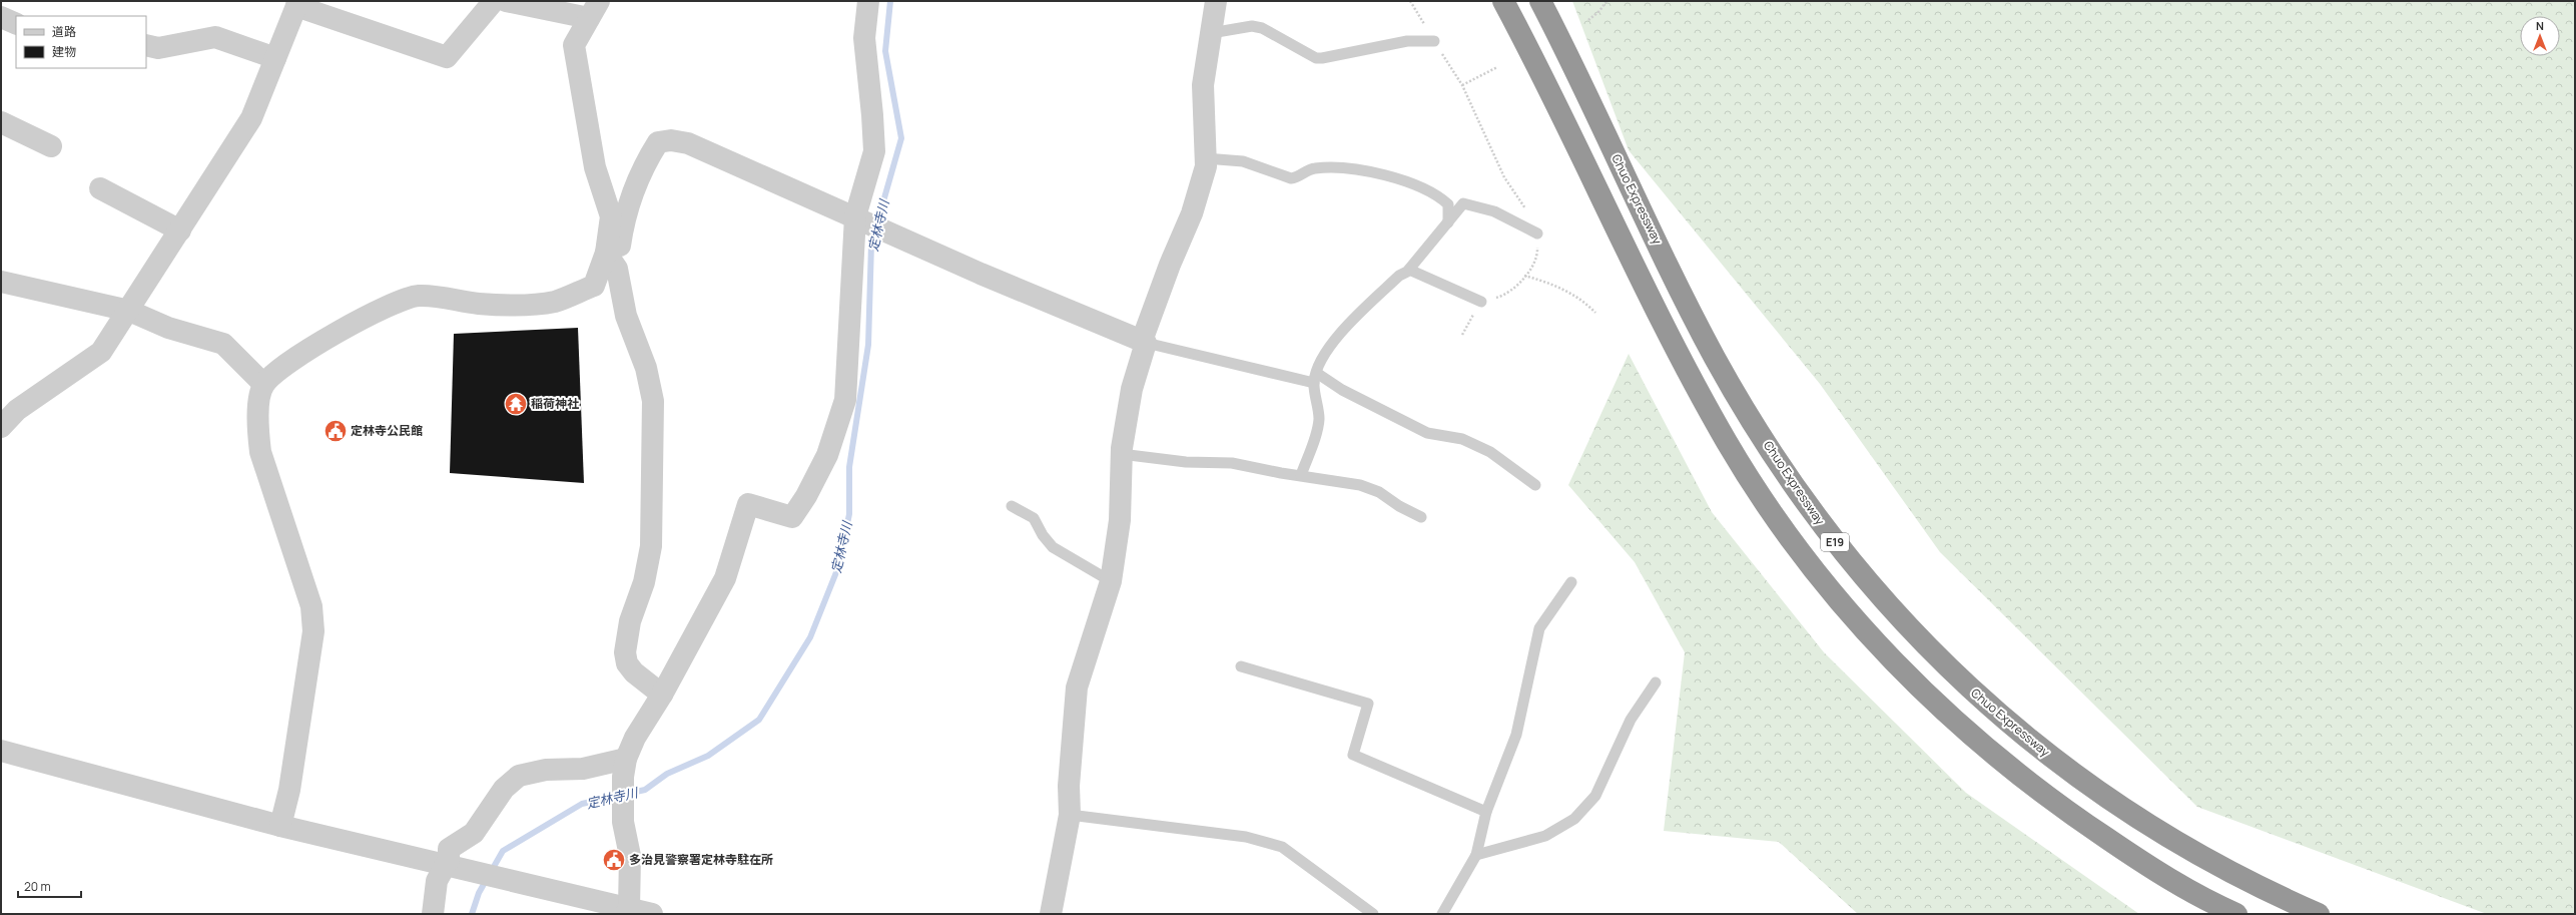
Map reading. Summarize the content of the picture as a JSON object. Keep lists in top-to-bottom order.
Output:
{
  "streets": {
    "highway": ["Chuo Expressway", "E19"]
  },
  "water": ["定林寺川"],
  "places": {
    "temple": ["稲荷神社"],
    "public building": ["定林寺公民館", "多治見警察署定林寺駐在所"]
  },
  "legend": ["道路", "建物"],
  "scale_bar": "20 m",
  "north": "top"
}
